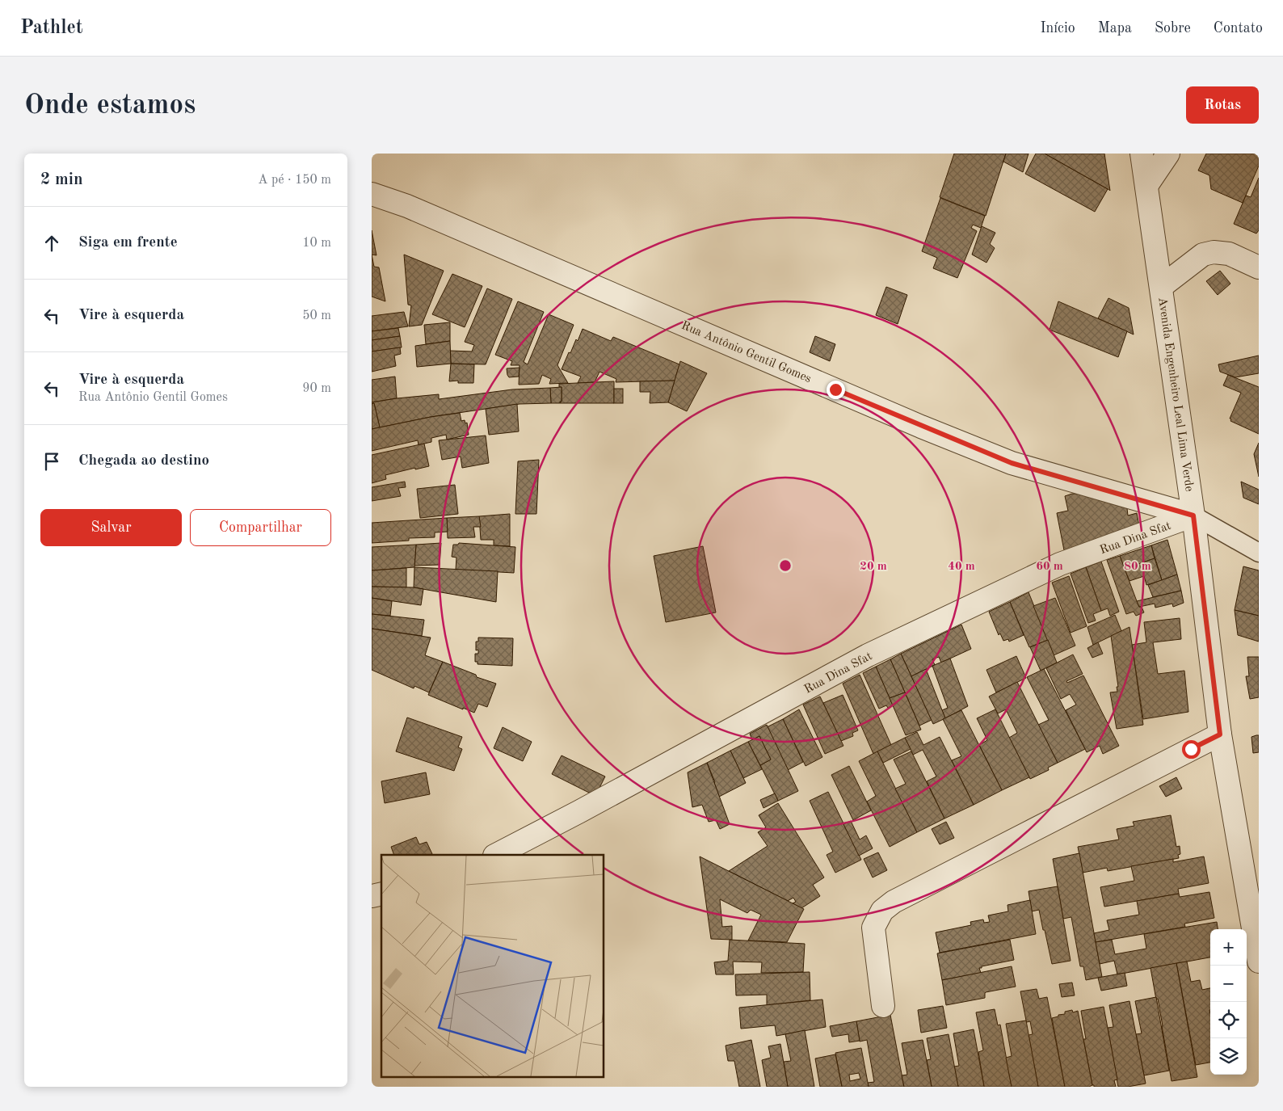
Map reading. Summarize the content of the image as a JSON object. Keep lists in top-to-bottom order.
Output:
{
  "streets": {
    "street": ["Rua Antônio Gentil Gomes", "Avenida Engenheiro Leal Lima Verde", "Rua Dina Sfat"]
  },
  "crossings": [
    ["Rua Antônio Gentil Gomes", "Avenida Engenheiro Leal Lima Verde"],
    ["Rua Antônio Gentil Gomes", "Rua Dina Sfat"],
    ["Avenida Engenheiro Leal Lima Verde", "Rua Dina Sfat"]
  ],
  "page": {
    "header": "Pathlet",
    "nav": [
      "Início",
      "Mapa",
      "Sobre",
      "Contato"
    ],
    "buttons": [
      "Rotas",
      ["Salvar", "Compartilhar"]
    ],
    "title": "Onde estamos",
    "heading": ["2 min", "A pé · 150 m"],
    "list": [
      ["Siga em frente", "10 m"],
      ["Vire à esquerda", "50 m"],
      ["Vire à esquerda", "Rua Antônio Gentil Gomes", "90 m"],
      "Chegada ao destino"
    ],
    "map_buttons": ["+", "−"]
  },
  "rings": [
    "20 m",
    "40 m",
    "60 m",
    "80 m"
  ]
}
